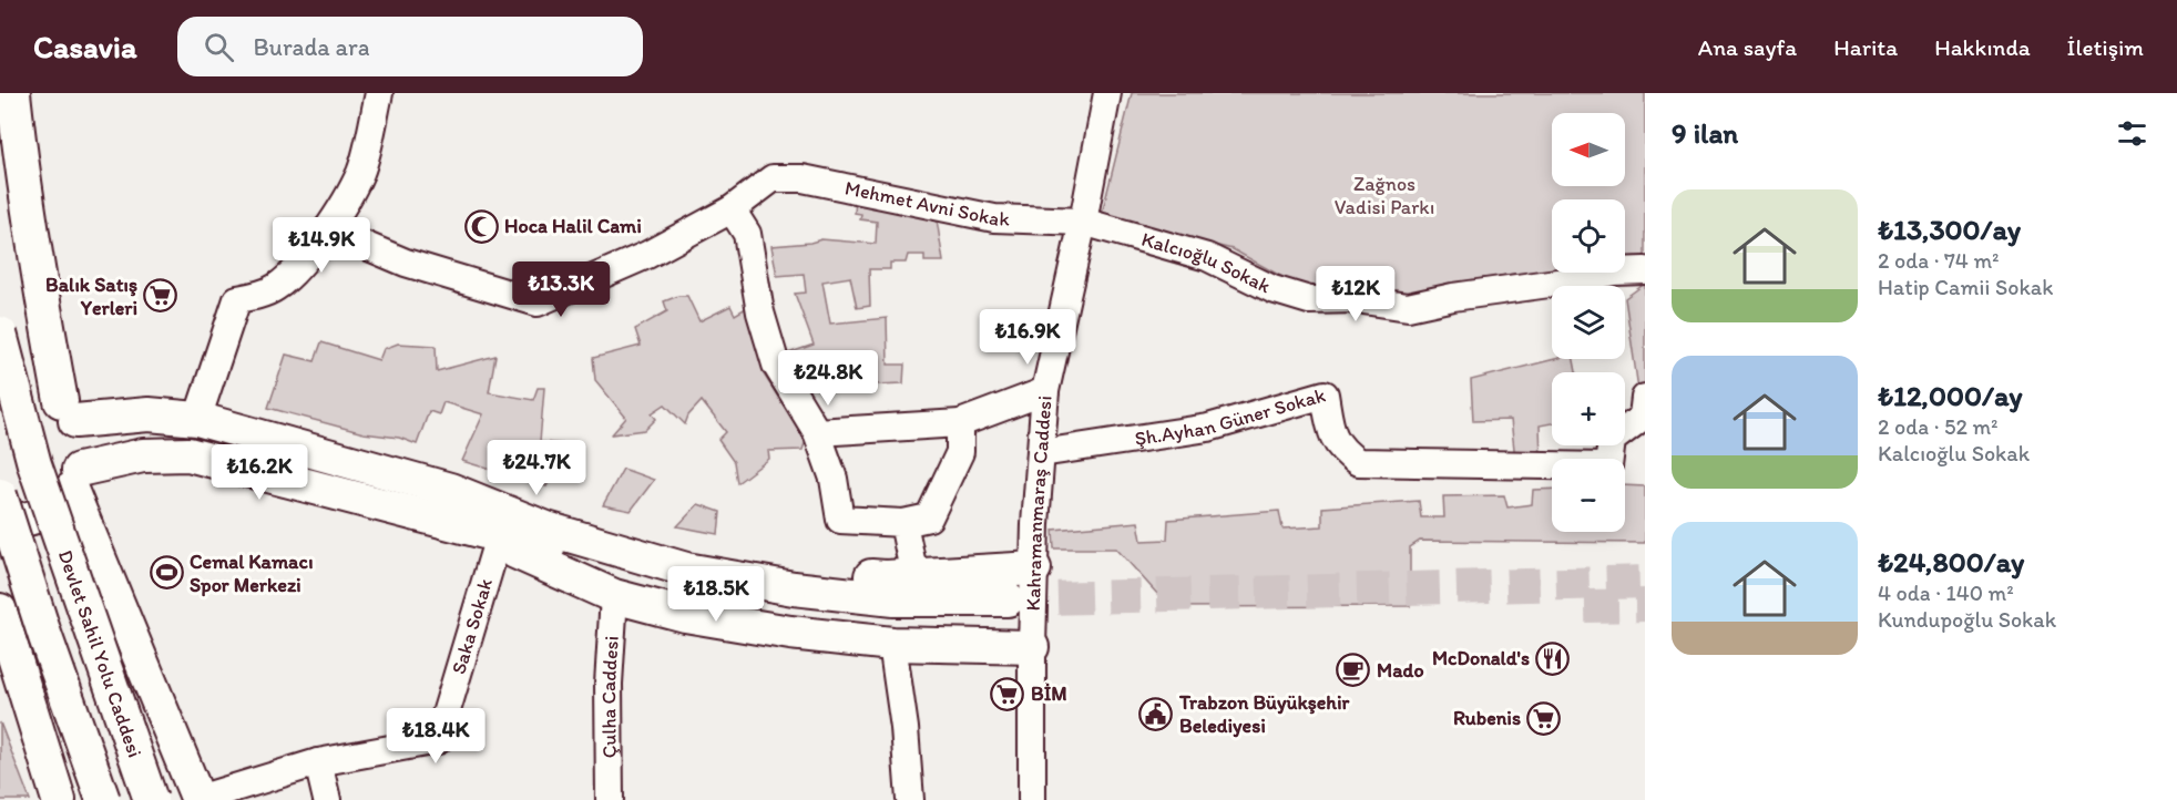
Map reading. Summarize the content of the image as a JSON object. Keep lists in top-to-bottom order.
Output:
{
  "streets": {
    "main road": ["Devlet Sahil Yolu Caddesi"],
    "street": [
      "Mehmet Avni Sokak",
      "Kalcıoğlu Sokak",
      "Şh.Ayhan Güner Sokak",
      "Kahramanmaraş Caddesi",
      "Saka Sokak",
      "Çulha Caddesi"
    ]
  },
  "crossings": [
    ["Mehmet Avni Sokak", "Kalcıoğlu Sokak"],
    ["Mehmet Avni Sokak", "Kahramanmaraş Caddesi"],
    ["Kalcıoğlu Sokak", "Kahramanmaraş Caddesi"],
    ["Şh.Ayhan Güner Sokak", "Kahramanmaraş Caddesi"]
  ],
  "parks": ["Zağnos Vadisi Parkı"],
  "places": {
    "mosque": ["Hoca Halil Cami"],
    "supermarket": ["Balık Satış Yerleri", "BİM", "Rubenis"],
    "sports": ["Cemal Kamacı Spor Merkezi"],
    "restaurant": ["McDonald's"],
    "cafe": ["Mado"],
    "public building": ["Trabzon Büyükşehir Belediyesi"]
  },
  "north": "left",
  "page": {
    "header": "Casavia",
    "search": "Burada ara",
    "nav": [
      "Ana sayfa",
      "Harita",
      "Hakkında",
      "İletişim"
    ],
    "heading": "9 ilan",
    "map_buttons": ["+", "−"],
    "list": [
      {
        "name": "₺13,300/ay",
        "note": "2 oda · 74 m² · Hatip Camii Sokak"
      },
      {
        "name": "₺12,000/ay",
        "note": "2 oda · 52 m² · Kalcıoğlu Sokak"
      },
      {
        "name": "₺24,800/ay",
        "note": "4 oda · 140 m² · Kundupoğlu Sokak"
      }
    ],
    "price": [
      "₺14.9K",
      "₺13.3K",
      "₺12K",
      "₺16.9K",
      "₺24.8K",
      "₺24.7K",
      "₺16.2K",
      "₺18.5K",
      "₺18.4K"
    ]
  }
}
